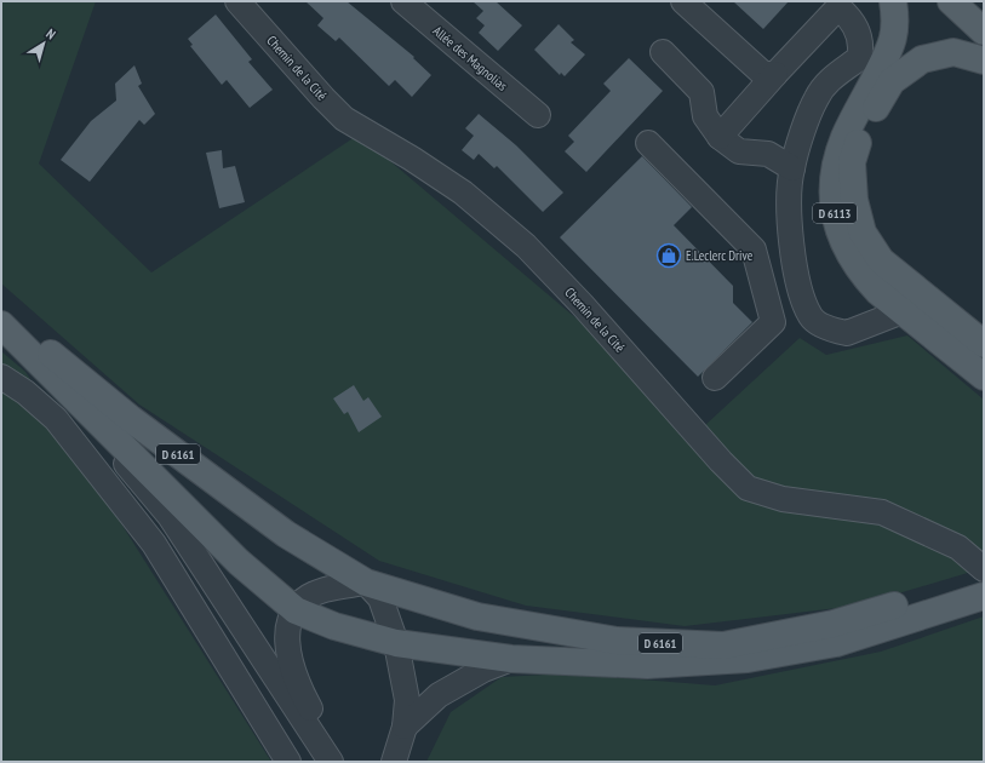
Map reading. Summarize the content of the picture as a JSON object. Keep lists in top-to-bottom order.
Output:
{
  "streets": {
    "main road": ["D 6113", "D 6161"],
    "street": ["Allée des Magnolias", "Chemin de la Cité"]
  },
  "places": {
    "shop": ["E.Leclerc Drive"]
  },
  "north": "top right"
}
